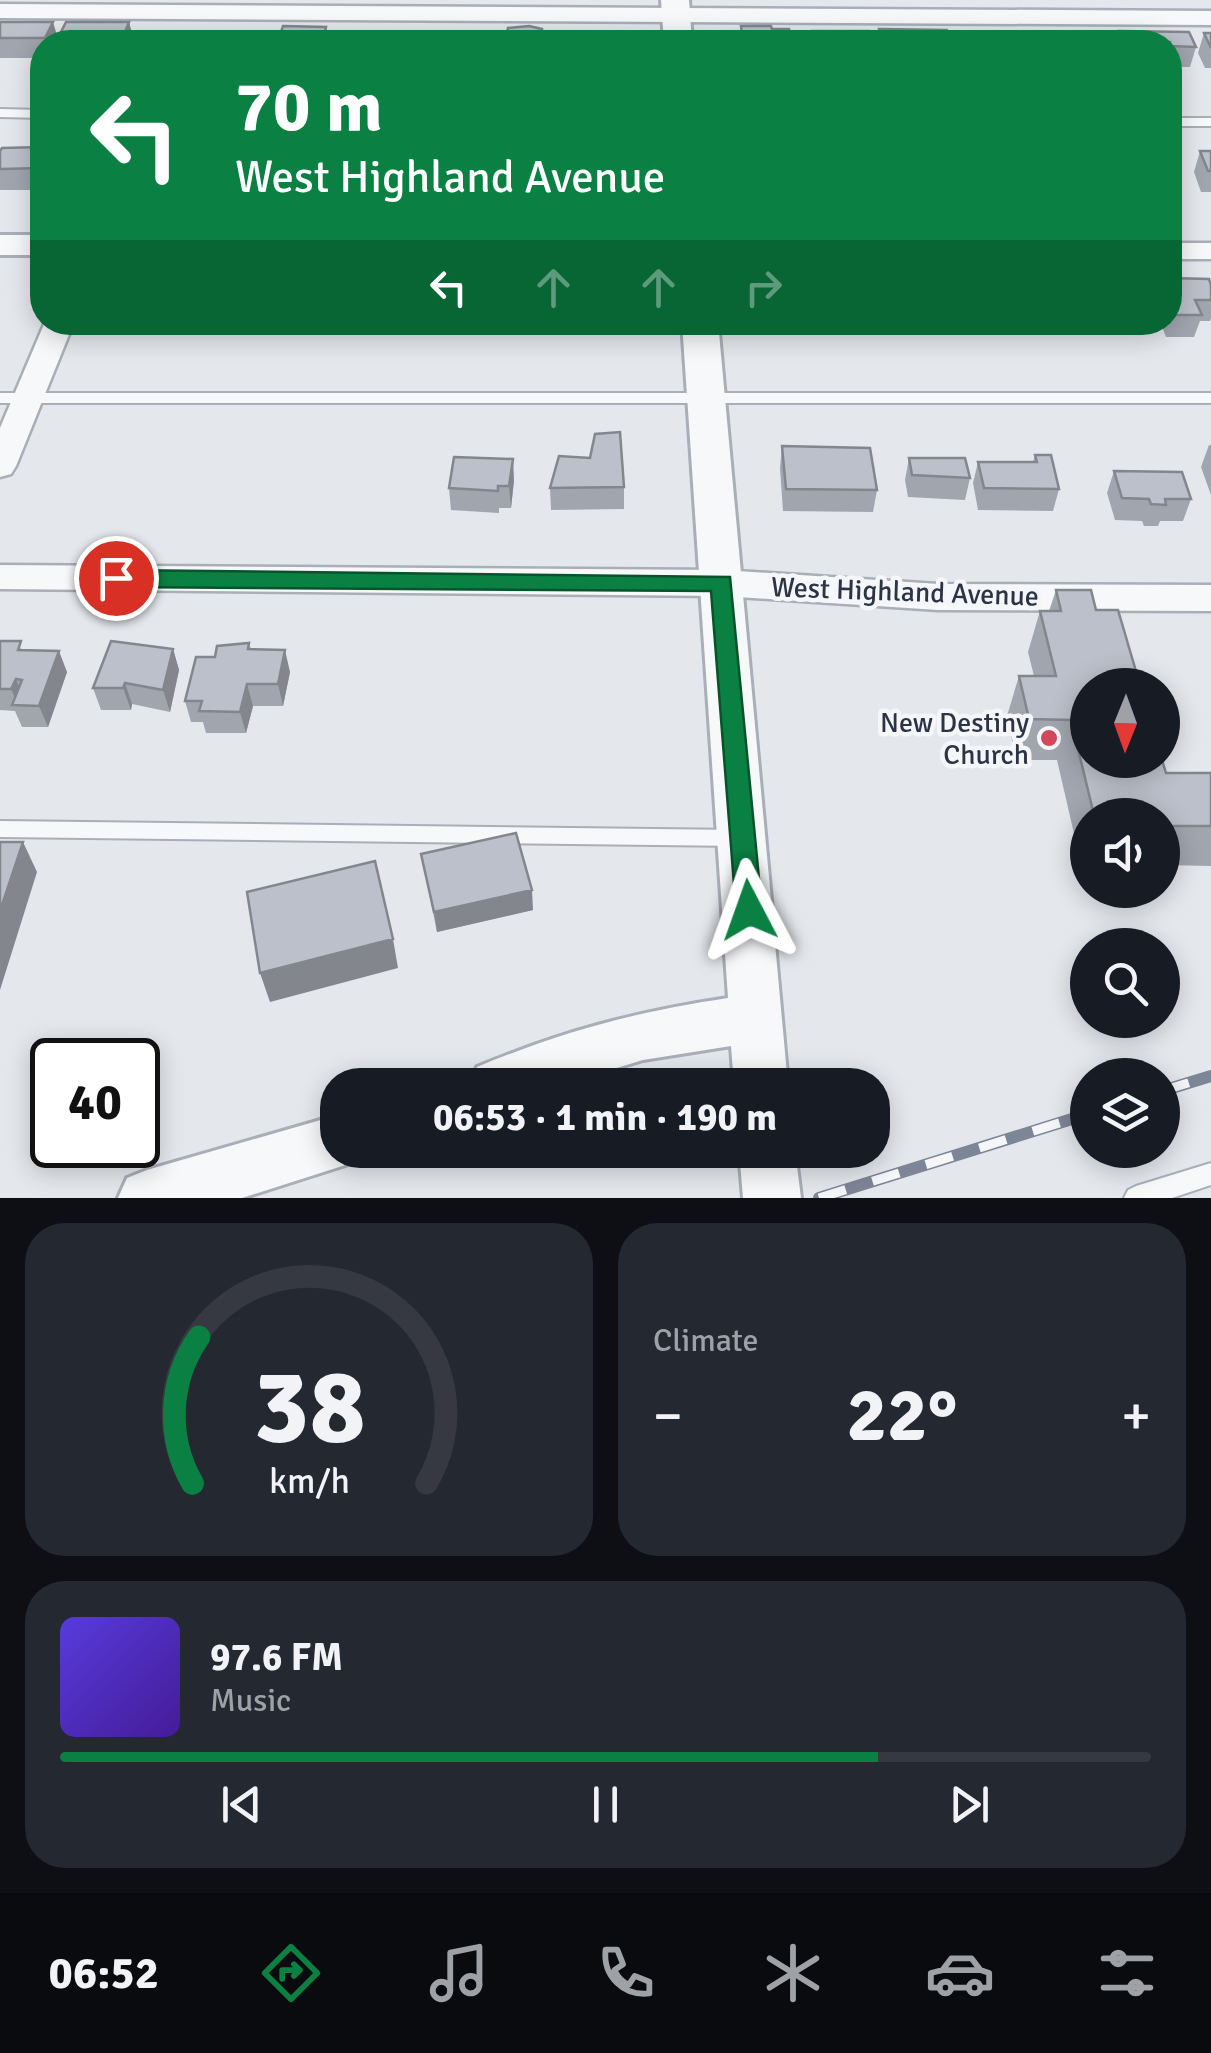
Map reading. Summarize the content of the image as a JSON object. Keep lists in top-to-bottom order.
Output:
{
  "streets": {
    "street": ["West Highland Avenue"]
  },
  "places": ["New Destiny Church"],
  "north": "bottom",
  "page": {
    "turn": ["70 m", "West Highland Avenue"],
    "limit": "40",
    "trip": "06:53 · 1 min · 190 m",
    "tile": "Climate",
    "heat": ["−", "22°", "+"],
    "song": ["97.6 FM", "Music"],
    "tabs": "06:52",
    "gauge": ["38", "km/h"]
  }
}
